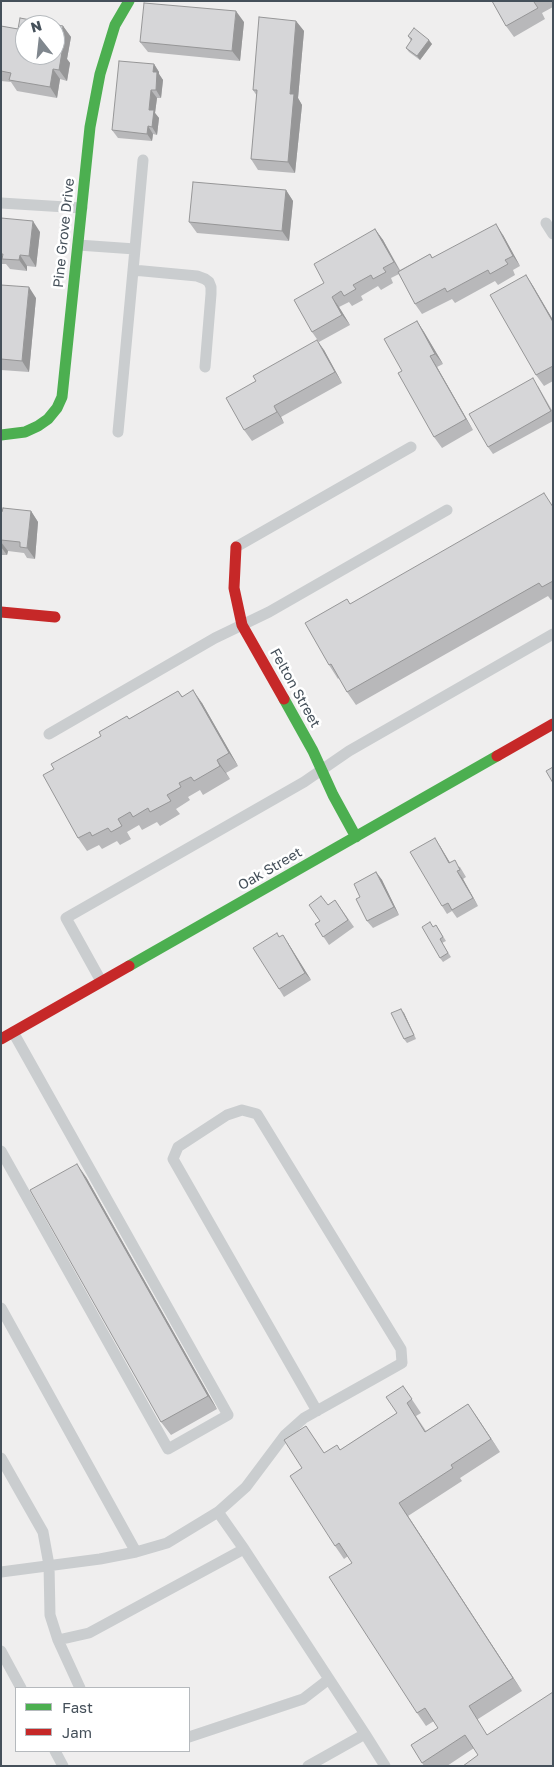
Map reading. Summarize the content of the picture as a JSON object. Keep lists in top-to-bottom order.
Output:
{
  "streets": {
    "street": ["Pine Grove Drive", "Felton Street", "Oak Street"]
  },
  "crossings": [
    ["Felton Street", "Oak Street"]
  ],
  "legend": ["Fast", "Jam"],
  "north": "top"
}
